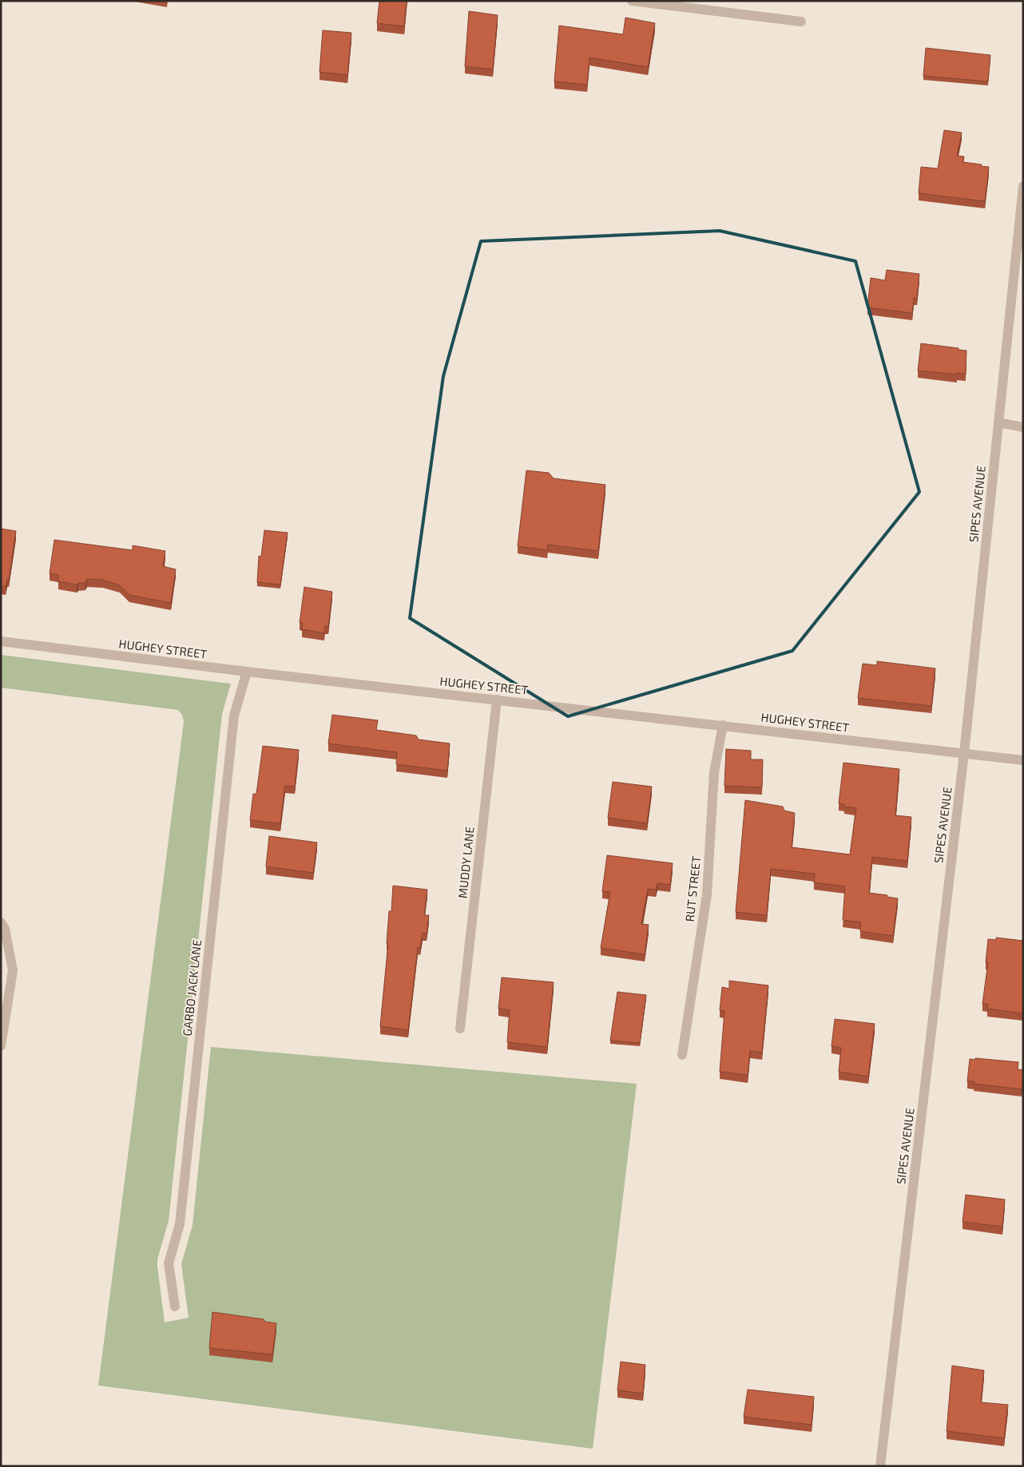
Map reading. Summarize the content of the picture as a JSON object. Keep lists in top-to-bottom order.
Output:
{
  "streets": {
    "street": [
      "SIPES AVENUE",
      "HUGHEY STREET",
      "MUDDY LANE",
      "RUT STREET",
      "GARBO JACK LANE"
    ]
  },
  "crossings": [
    ["SIPES AVENUE", "HUGHEY STREET"],
    ["HUGHEY STREET", "MUDDY LANE"],
    ["HUGHEY STREET", "RUT STREET"],
    ["HUGHEY STREET", "GARBO JACK LANE"]
  ]
}
